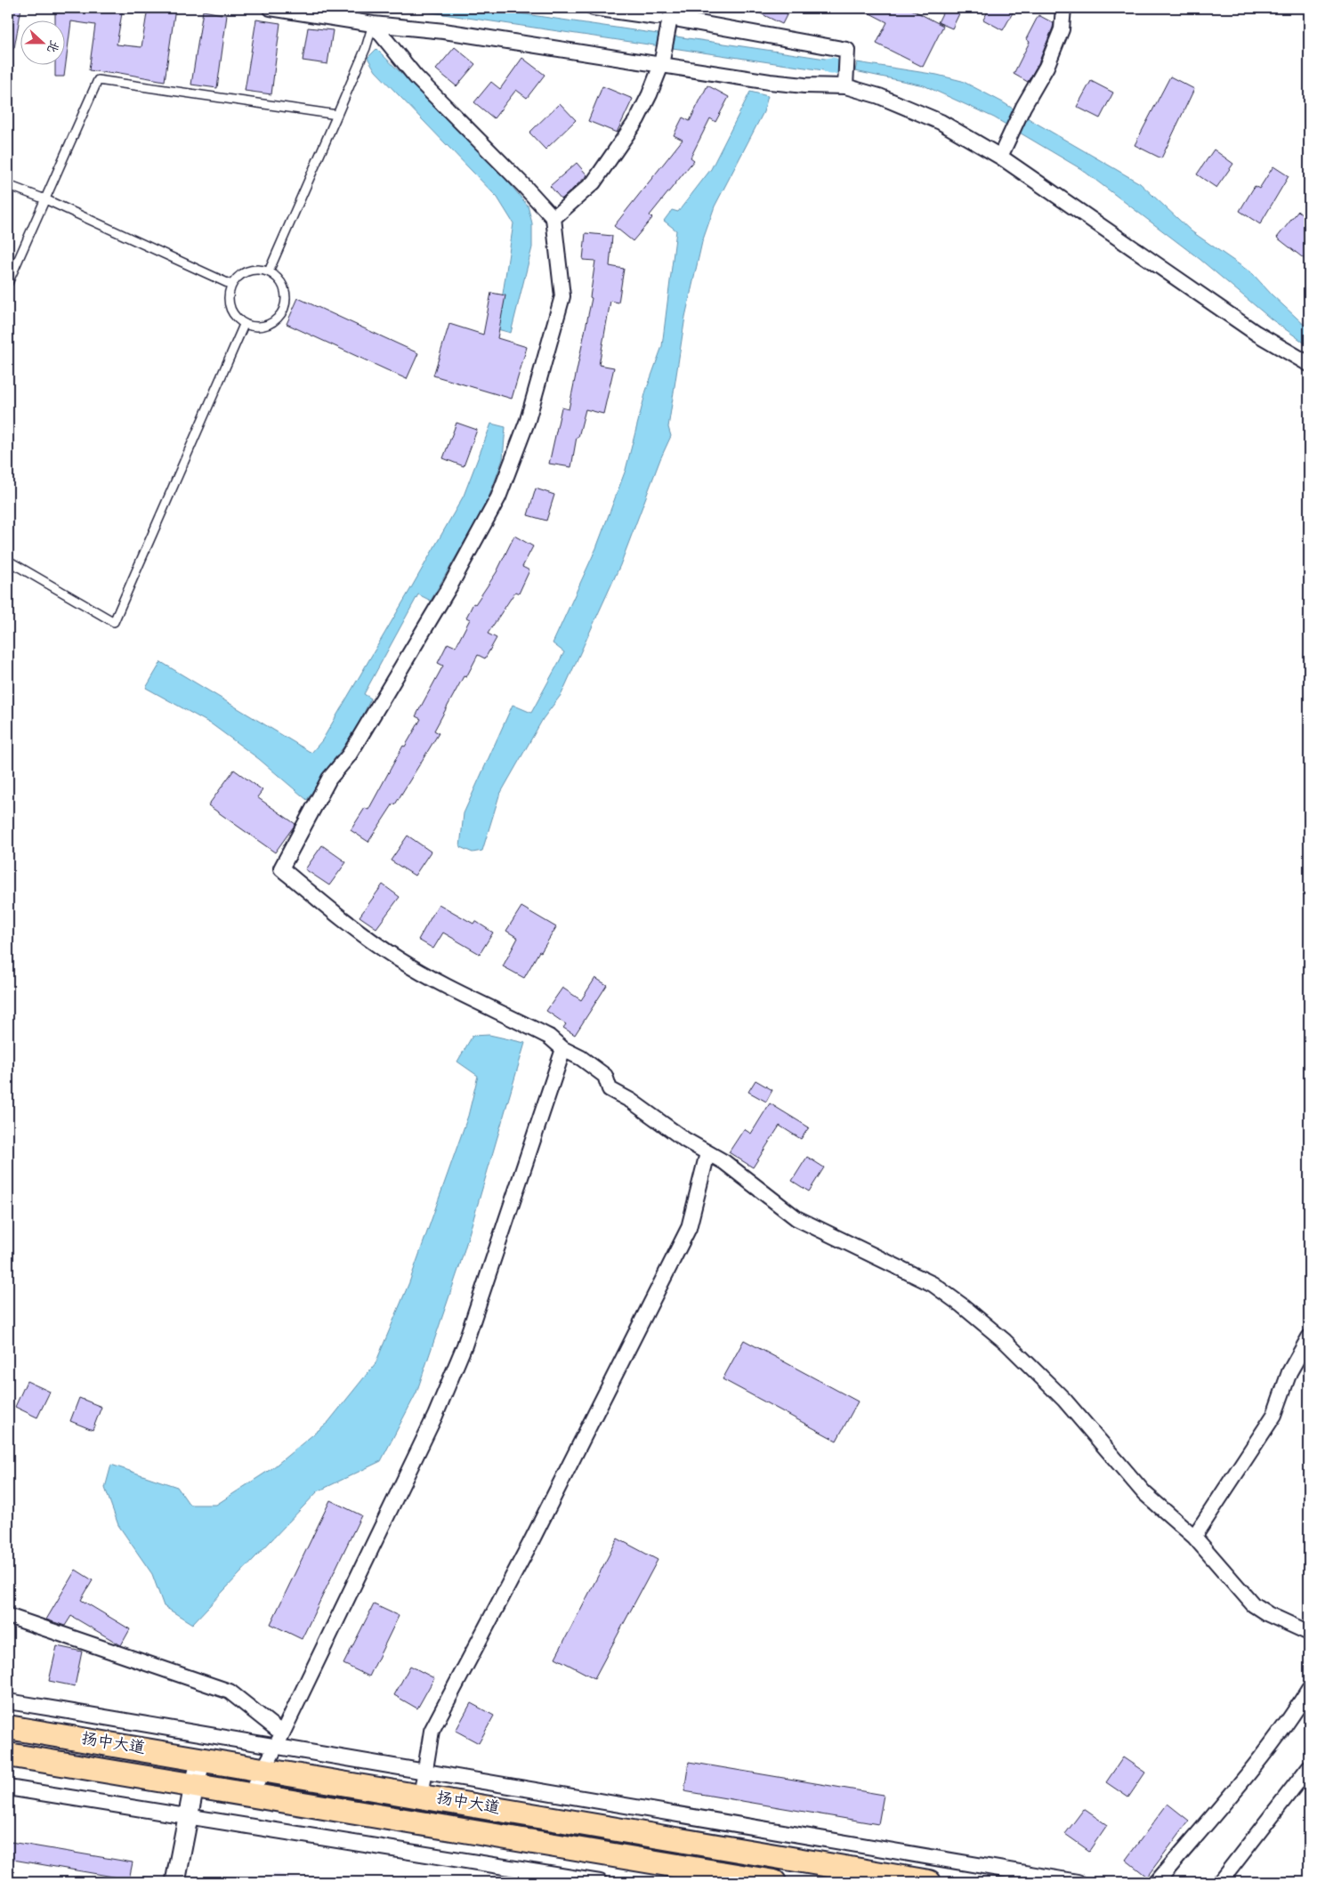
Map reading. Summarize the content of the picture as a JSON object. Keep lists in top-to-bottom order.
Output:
{
  "streets": {
    "main road": ["扬中大道"]
  },
  "north": "right"
}
